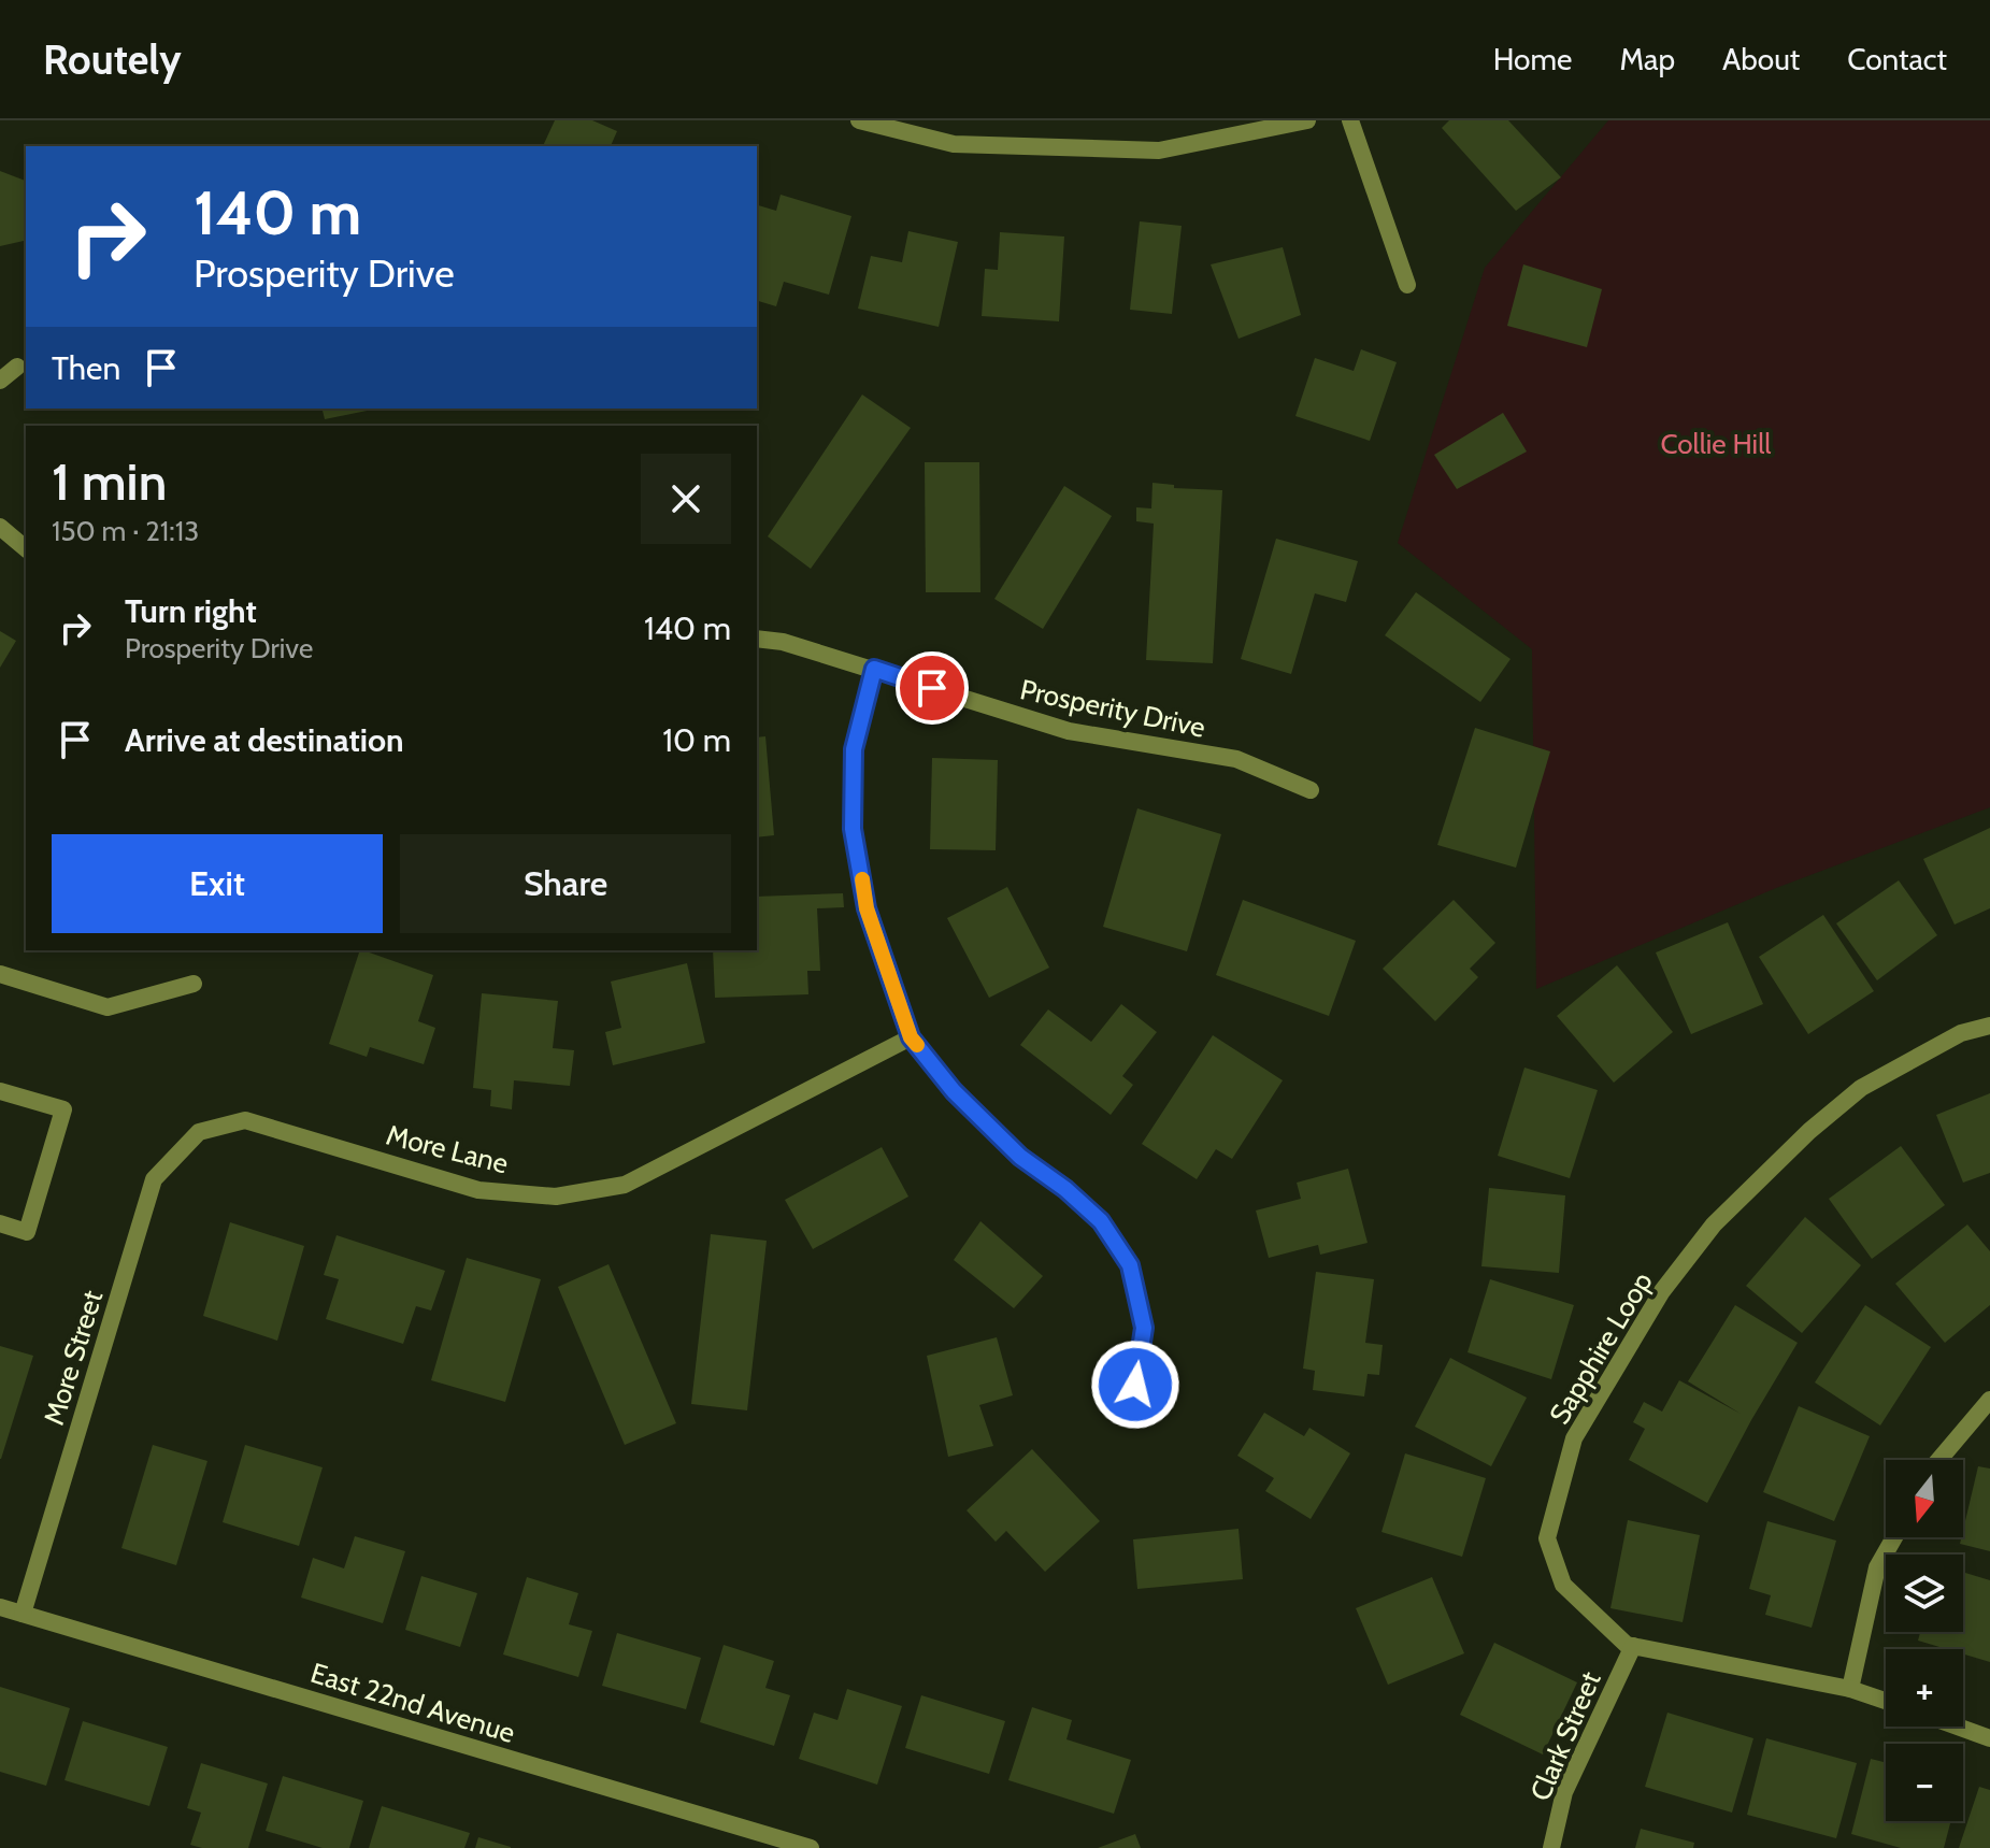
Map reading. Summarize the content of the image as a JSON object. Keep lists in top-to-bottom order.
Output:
{
  "streets": {
    "street": [
      "Prosperity Drive",
      "More Lane",
      "Sapphire Loop",
      "More Street",
      "East 22nd Avenue",
      "Clark Street"
    ]
  },
  "crossings": [
    ["More Lane", "More Street"],
    ["Sapphire Loop", "Clark Street"],
    ["More Street", "East 22nd Avenue"]
  ],
  "parks": ["Collie Hill"],
  "north": "bottom",
  "page": {
    "header": "Routely",
    "nav": [
      "Home",
      "Map",
      "About",
      "Contact"
    ],
    "turn": ["140 m", "Prosperity Drive"],
    "then": "Then",
    "heading": ["1 min", "150 m · 21:13"],
    "list": [
      {
        "name": "Turn right",
        "note": "Prosperity Drive",
        "value": "140 m"
      },
      {
        "name": "Arrive at destination",
        "value": "10 m"
      }
    ],
    "buttons": ["Exit", "Share"],
    "map_buttons": ["+", "−"]
  }
}
